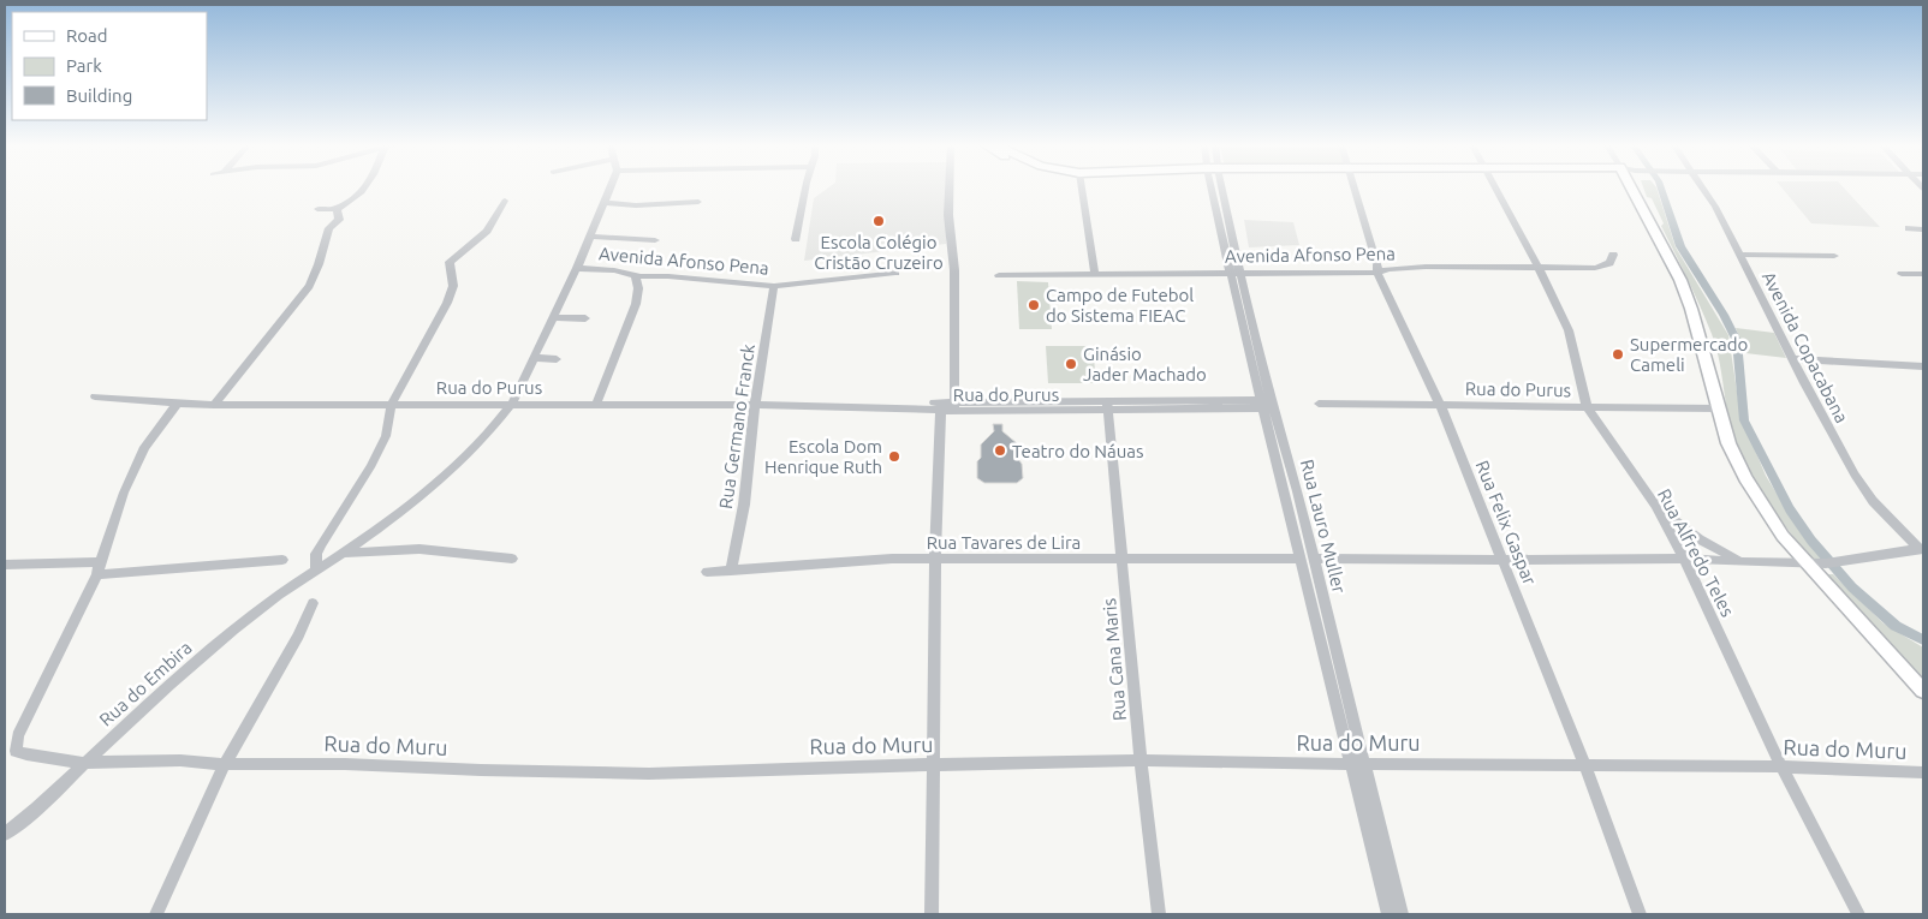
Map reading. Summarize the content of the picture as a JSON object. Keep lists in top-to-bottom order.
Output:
{
  "streets": {
    "street": [
      "Avenida Afonso Pena",
      "Avenida Copacabana",
      "Rua do Purus",
      "Rua Germano Franck",
      "Rua Felix Gaspar",
      "Rua Lauro Muller",
      "Rua Tavares de Lira",
      "Rua Alfredo Teles",
      "Rua Cana Maris",
      "Rua do Embira",
      "Rua do Muru"
    ]
  },
  "crossings": [
    ["Avenida Afonso Pena", "Rua Germano Franck"],
    ["Avenida Afonso Pena", "Rua Felix Gaspar"],
    ["Avenida Afonso Pena", "Rua Lauro Muller"],
    ["Avenida Afonso Pena", "Rua Alfredo Teles"],
    ["Rua do Purus", "Rua Germano Franck"],
    ["Rua do Purus", "Rua Felix Gaspar"],
    ["Rua do Purus", "Rua Lauro Muller"],
    ["Rua do Purus", "Rua Alfredo Teles"],
    ["Rua do Purus", "Rua Cana Maris"],
    ["Rua Germano Franck", "Rua Tavares de Lira"],
    ["Rua Felix Gaspar", "Rua do Muru"],
    ["Rua Lauro Muller", "Rua Tavares de Lira"],
    ["Rua Lauro Muller", "Rua do Muru"],
    ["Rua Tavares de Lira", "Rua Cana Maris"],
    ["Rua Alfredo Teles", "Rua do Muru"],
    ["Rua Cana Maris", "Rua do Muru"],
    ["Rua do Embira", "Rua do Muru"]
  ],
  "places": [
    "Escola Colégio Cristão Cruzeiro",
    "Campo de Futebol do Sistema FIEAC",
    "Supermercado Cameli",
    "Ginásio Jader Machado",
    "Teatro do Náuas",
    "Escola Dom Henrique Ruth"
  ],
  "legend": ["Road", "Park", "Building"]
}
